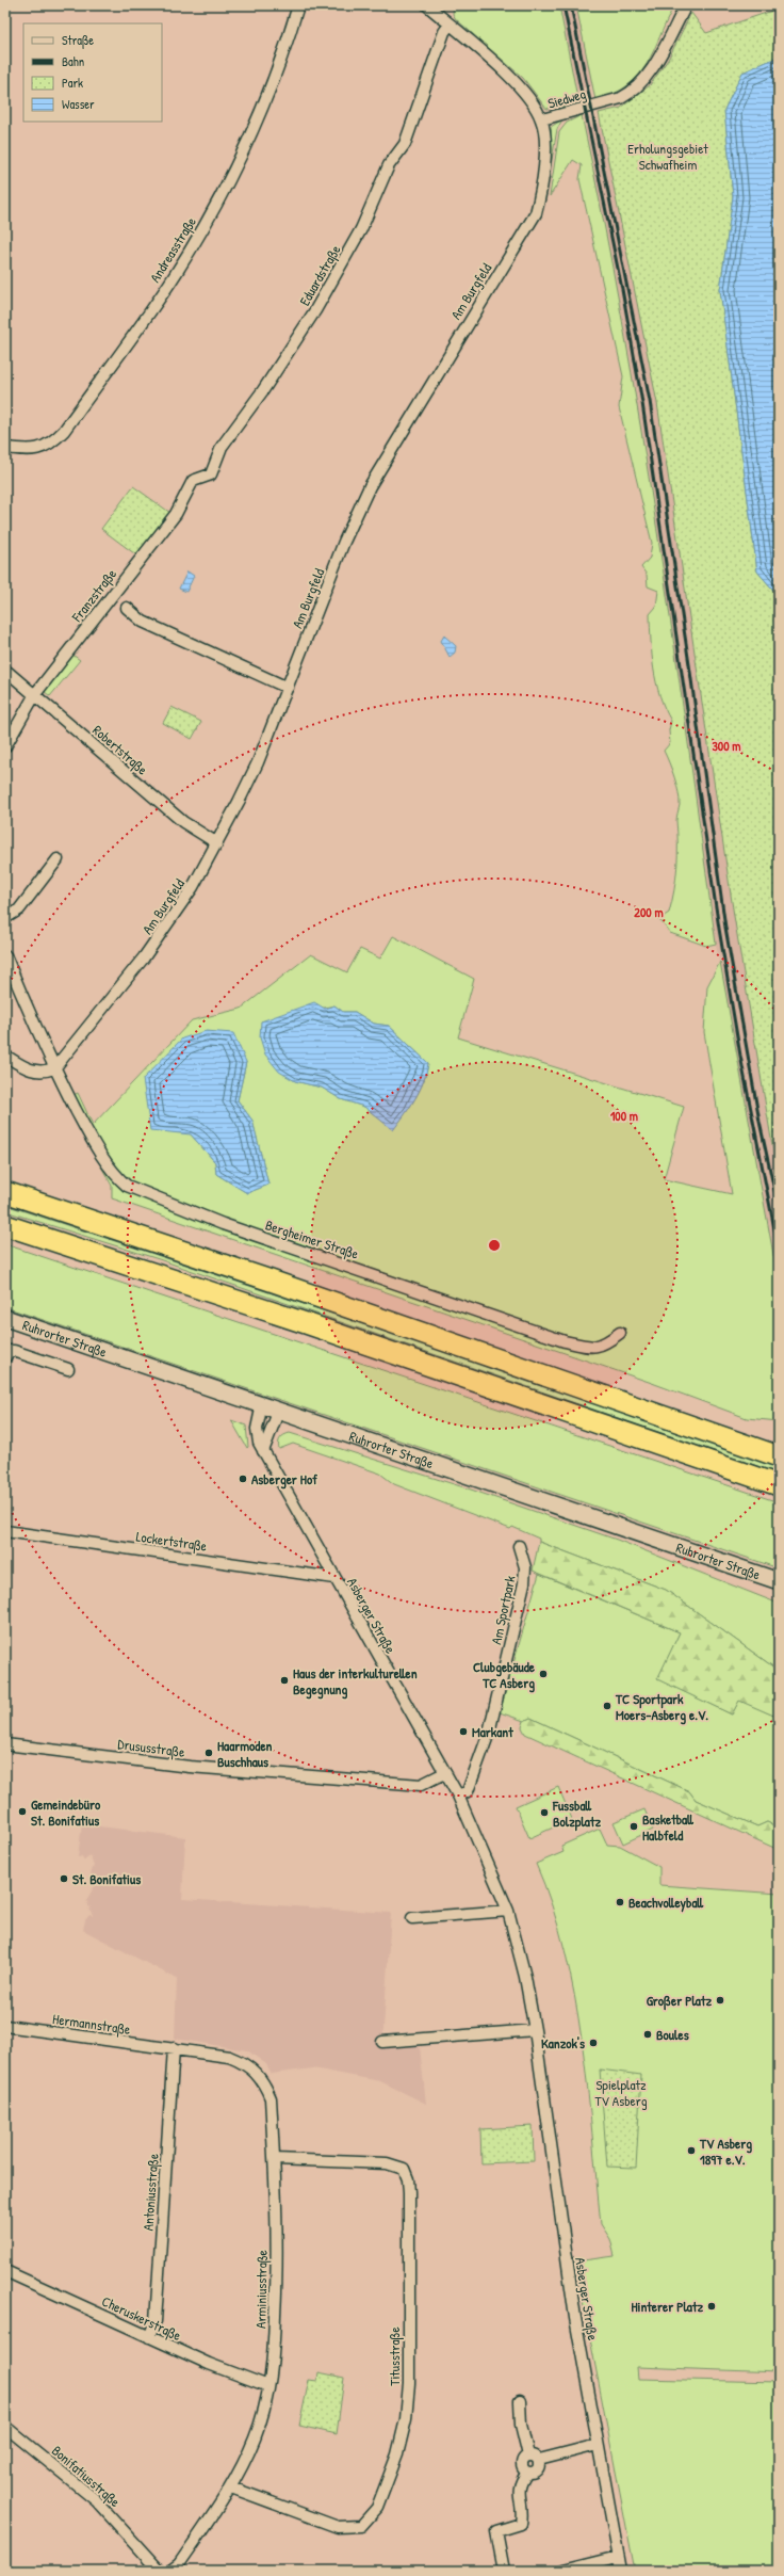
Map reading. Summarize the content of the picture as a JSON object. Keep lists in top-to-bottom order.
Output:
{
  "streets": {
    "main road": ["Ruhrorter Straße"],
    "street": [
      "Siedweg",
      "Andreasstraße",
      "Eduardstraße",
      "Am Burgfeld",
      "Franzstraße",
      "Robertstraße",
      "Bergheimer Straße",
      "Lockertstraße",
      "Am Sportpark",
      "Asberger Straße",
      "Drususstraße",
      "Hermannstraße",
      "Antoniusstraße",
      "Arminiusstraße",
      "Cheruskerstraße",
      "Titusstraße",
      "Bonifatiusstraße"
    ]
  },
  "crossings": [
    ["Siedweg", "Eduardstraße"],
    ["Siedweg", "Am Burgfeld"],
    ["Eduardstraße", "Franzstraße"],
    ["Am Burgfeld", "Robertstraße"],
    ["Am Burgfeld", "Bergheimer Straße"],
    ["Franzstraße", "Robertstraße"],
    ["Ruhrorter Straße", "Asberger Straße"],
    ["Lockertstraße", "Asberger Straße"],
    ["Am Sportpark", "Asberger Straße"],
    ["Asberger Straße", "Drususstraße"],
    ["Hermannstraße", "Antoniusstraße"],
    ["Hermannstraße", "Arminiusstraße"],
    ["Antoniusstraße", "Arminiusstraße"],
    ["Antoniusstraße", "Cheruskerstraße"],
    ["Arminiusstraße", "Cheruskerstraße"],
    ["Arminiusstraße", "Titusstraße"]
  ],
  "parks": ["Erholungsgebiet Schwafheim", "Spielplatz TV Asberg"],
  "places": [
    "Asberger Hof",
    "Clubgebäude TC Asberg",
    "Haus der interkulturellen Begegnung",
    "TC Sportpark Moers-Asberg e.V.",
    "Markant",
    "Haarmoden Buschhaus",
    "Gemeindebüro St. Bonifatius",
    "Fussball Bolzplatz",
    "Basketball Halbfeld",
    "St. Bonifatius",
    "Beachvolleyball",
    "Großer Platz",
    "Boules",
    "Kanzok's",
    "TV Asberg 1897 e.V.",
    "Hinterer Platz"
  ],
  "legend": [
    "Straße",
    "Bahn",
    "Park",
    "Wasser"
  ],
  "rings": ["300 m", "200 m", "100 m"]
}
